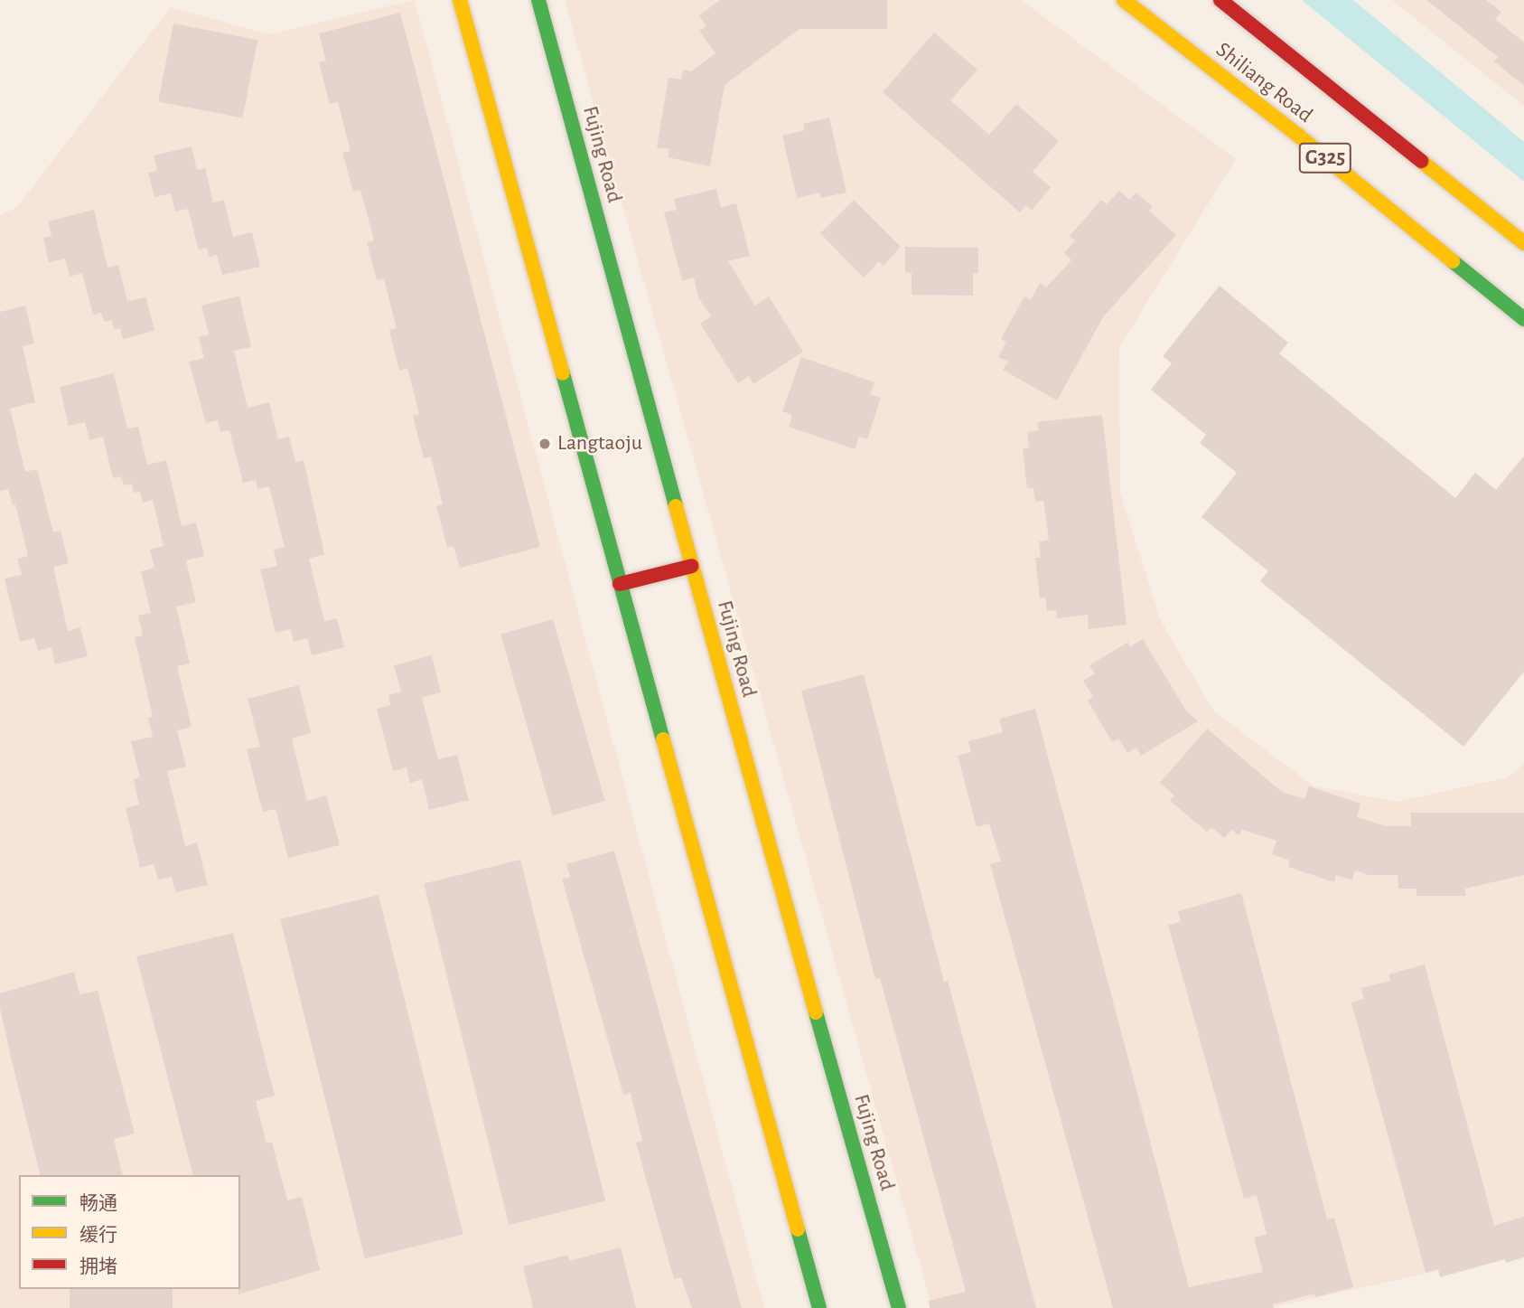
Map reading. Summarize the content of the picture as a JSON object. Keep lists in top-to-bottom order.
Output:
{
  "streets": {
    "main road": ["Shiliang Road", "Fujing Road", "G325"]
  },
  "places": ["Langtaoju"],
  "legend": ["畅通", "缓行", "拥堵"]
}
